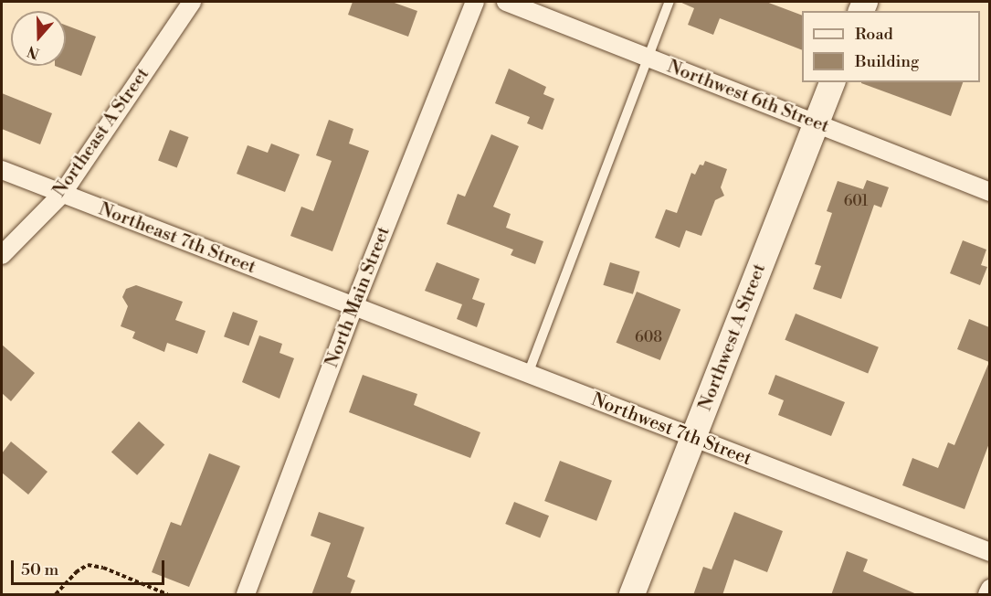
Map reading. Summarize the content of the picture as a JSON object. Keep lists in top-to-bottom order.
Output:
{
  "streets": {
    "street": [
      "Northwest 6th Street",
      "Northeast A Street",
      "Northeast 7th Street",
      "North Main Street",
      "Northwest A Street",
      "Northwest 7th Street"
    ]
  },
  "crossings": [
    ["Northwest 6th Street", "Northwest A Street"],
    ["Northeast A Street", "Northeast 7th Street"],
    ["Northeast 7th Street", "North Main Street"],
    ["Northeast 7th Street", "Northwest 7th Street"],
    ["North Main Street", "Northwest 7th Street"],
    ["Northwest A Street", "Northwest 7th Street"]
  ],
  "house_numbers": ["601", "608"],
  "legend": ["Road", "Building"],
  "scale_bar": "50 m",
  "north": "bottom"
}
